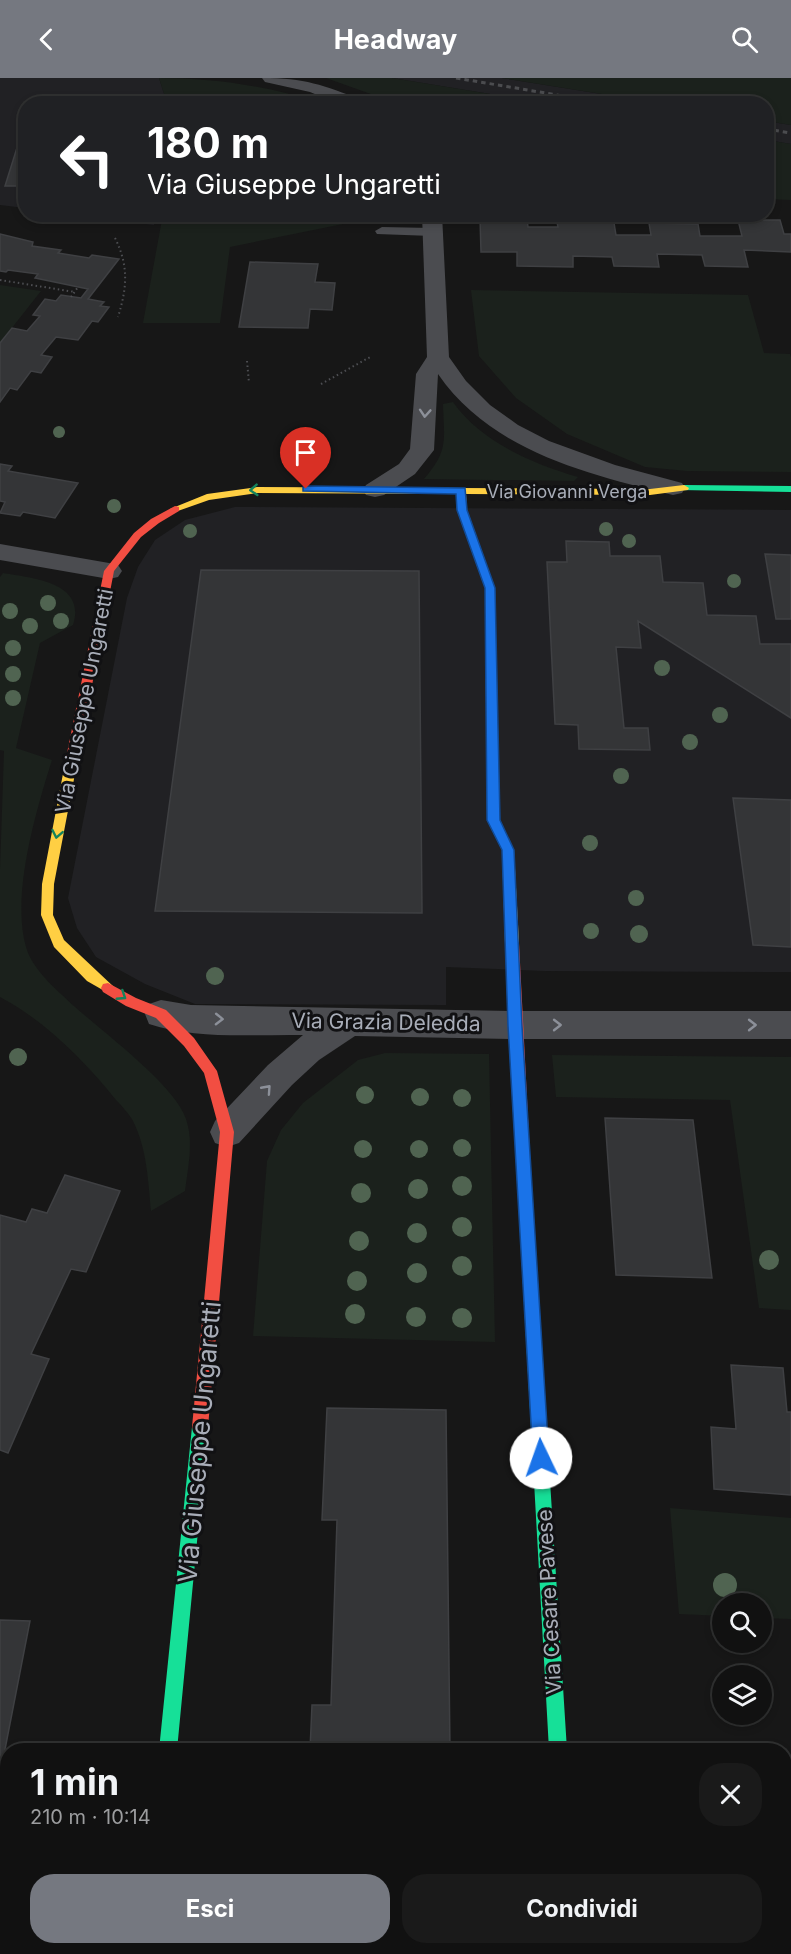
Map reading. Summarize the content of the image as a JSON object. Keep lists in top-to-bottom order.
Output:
{
  "streets": {
    "street": [
      "Via Giovanni Verga",
      "Via Giuseppe Ungaretti",
      "Via Grazia Deledda",
      "Via Cesare Pavese"
    ]
  },
  "crossings": [
    ["Via Giovanni Verga", "Via Giuseppe Ungaretti"],
    ["Via Giovanni Verga", "Via Cesare Pavese"],
    ["Via Giuseppe Ungaretti", "Via Grazia Deledda"],
    ["Via Giuseppe Ungaretti", "Via Cesare Pavese"],
    ["Via Grazia Deledda", "Via Cesare Pavese"]
  ],
  "one_way": ["Via Grazia Deledda"],
  "page": {
    "header": "Headway",
    "turn": ["180 m", "Via Giuseppe Ungaretti"],
    "heading": ["1 min", "210 m · 10:14"],
    "buttons": ["Esci", "Condividi"]
  }
}
